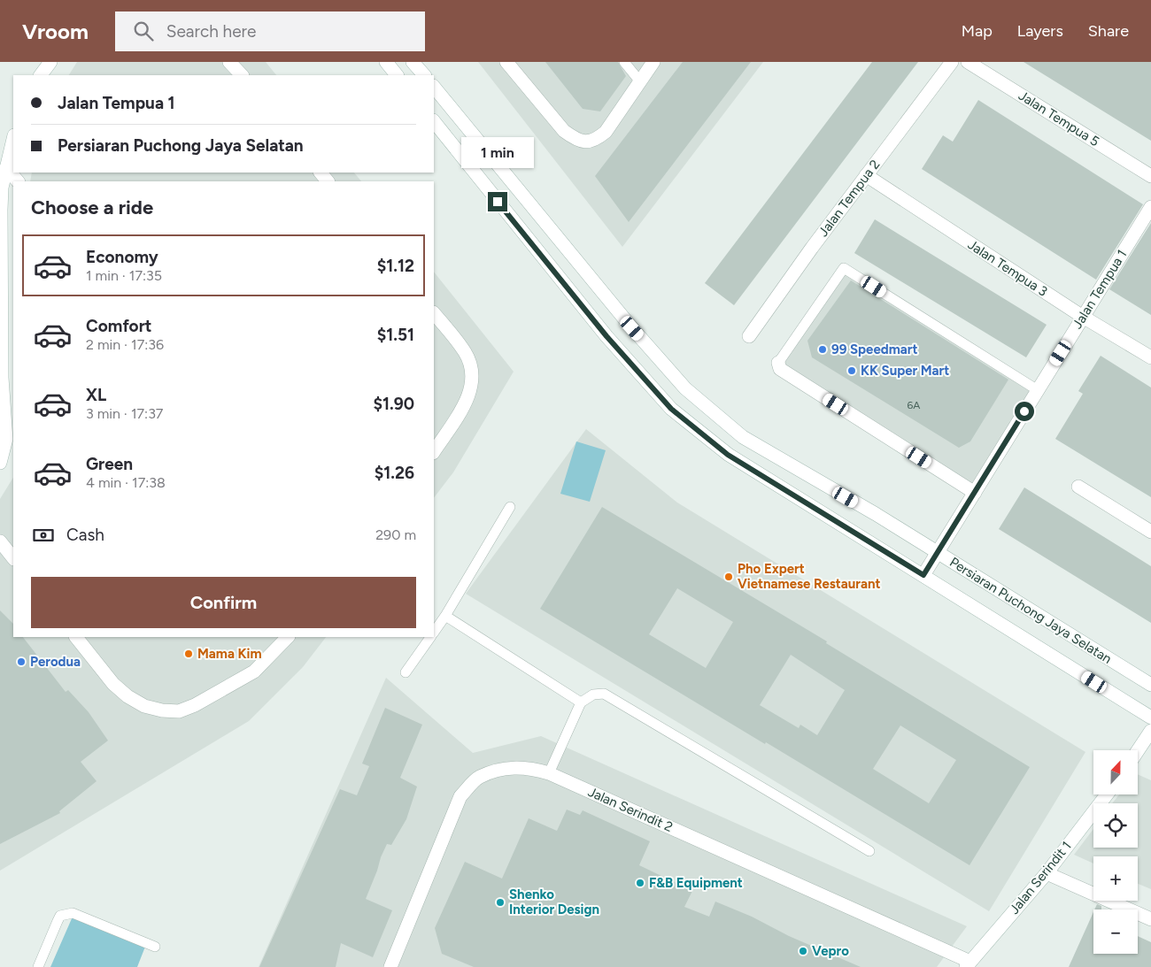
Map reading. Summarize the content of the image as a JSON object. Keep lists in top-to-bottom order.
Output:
{
  "streets": {
    "street": [
      "Jalan Tempua 5",
      "Jalan Tempua 2",
      "Jalan Tempua 3",
      "Jalan Tempua 1",
      "Persiaran Puchong Jaya Selatan",
      "Jalan Serindit 2",
      "Jalan Serindit 1"
    ]
  },
  "crossings": [
    ["Jalan Tempua 2", "Jalan Tempua 3"],
    ["Jalan Tempua 3", "Jalan Tempua 1"],
    ["Jalan Tempua 1", "Persiaran Puchong Jaya Selatan"],
    ["Jalan Serindit 2", "Jalan Serindit 1"]
  ],
  "places": [
    "99 Speedmart",
    "KK Super Mart",
    "Pho Expert Vietnamese Restaurant",
    "Mama Kim",
    "Perodua",
    "F&B Equipment",
    "Shenko Interior Design",
    "Vepro"
  ],
  "house_numbers": ["6A"],
  "north": "top",
  "page": {
    "header": "Vroom",
    "search": "Search here",
    "nav": ["Map", "Layers", "Share"],
    "banner": ["Jalan Tempua 1", "Persiaran Puchong Jaya Selatan"],
    "bubble": "1 min",
    "heading": "Choose a ride",
    "list": [
      {
        "name": "Economy",
        "note": "1 min · 17:35",
        "value": "$1.12"
      },
      {
        "name": "Comfort",
        "note": "2 min · 17:36",
        "value": "$1.51"
      },
      {
        "name": "XL",
        "note": "3 min · 17:37",
        "value": "$1.90"
      },
      {
        "name": "Green",
        "note": "4 min · 17:38",
        "value": "$1.26"
      }
    ],
    "pay": ["Cash", "290 m"],
    "buttons": "Confirm",
    "map_buttons": ["+", "−"]
  }
}
